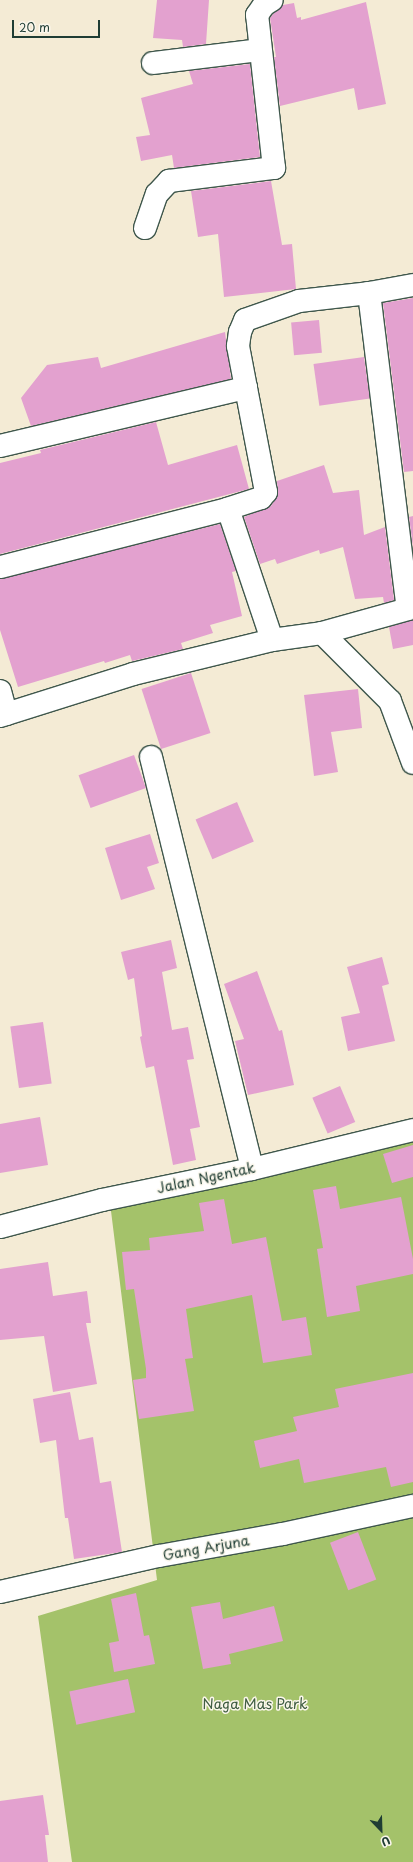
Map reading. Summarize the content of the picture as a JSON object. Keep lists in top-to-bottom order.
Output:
{
  "streets": {
    "street": ["Jalan Ngentak", "Gang Arjuna"]
  },
  "parks": ["Naga Mas Park"],
  "scale_bar": "20 m",
  "north": "bottom right"
}
